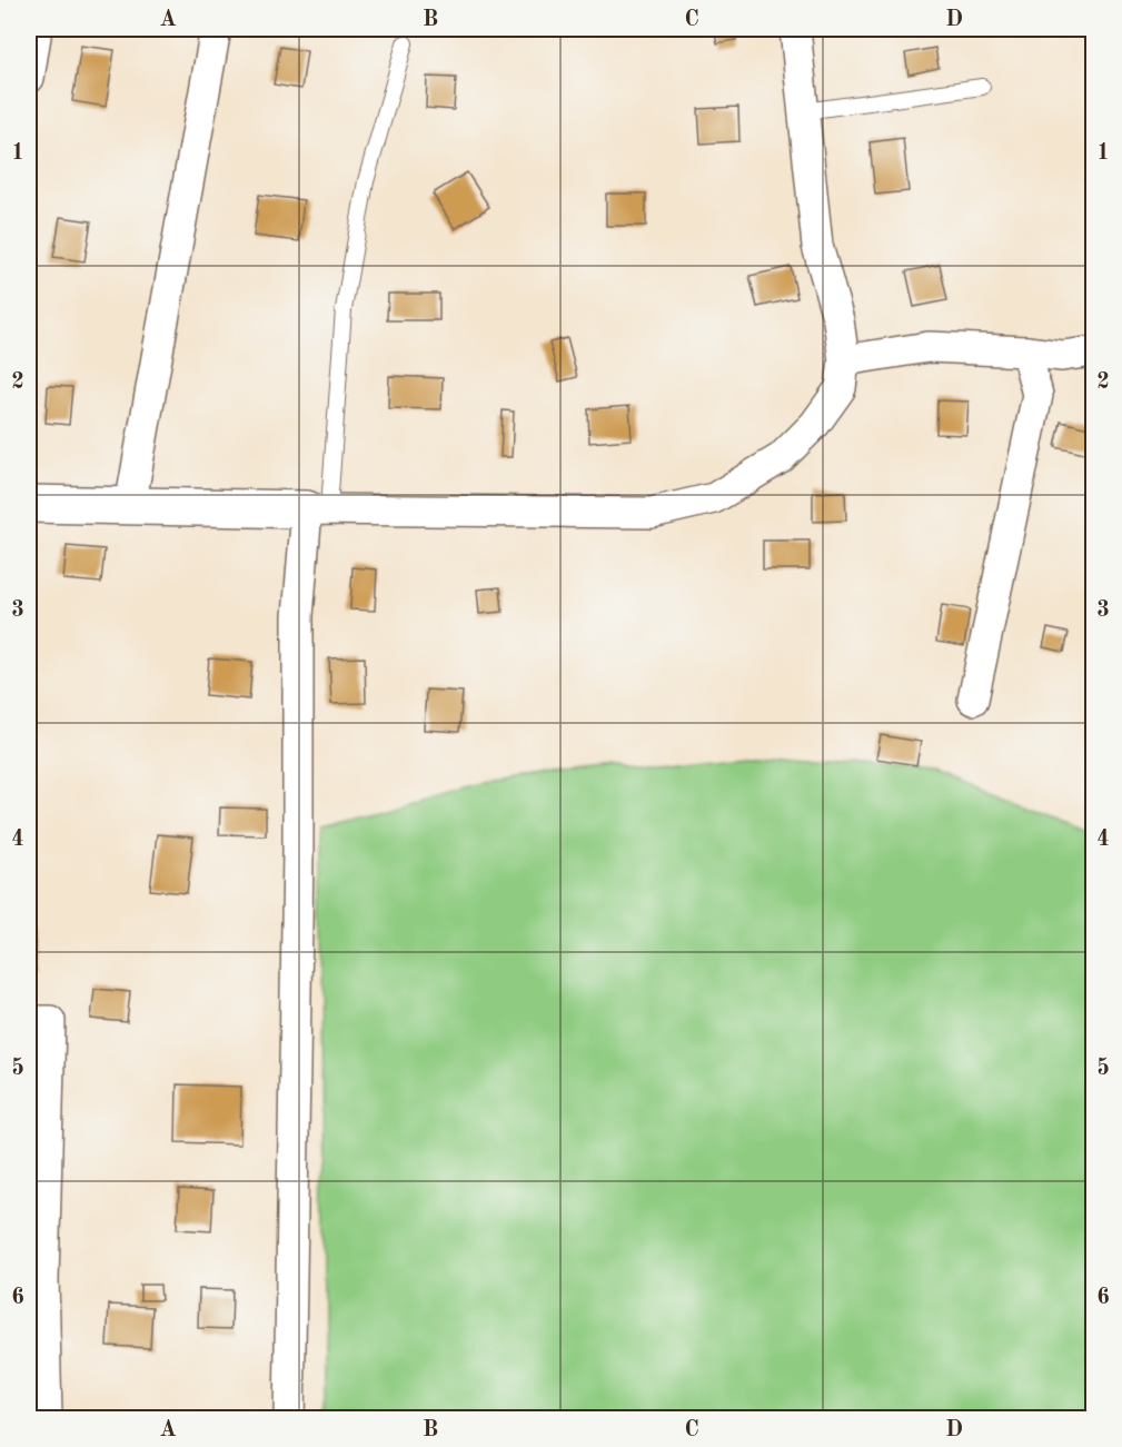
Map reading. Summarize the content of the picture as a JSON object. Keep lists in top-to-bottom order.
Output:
{
  "grid": {
    "columns": [
      "A",
      "B",
      "C",
      "D"
    ],
    "rows": [
      "1",
      "2",
      "3",
      "4",
      "5",
      "6"
    ]
  }
}
